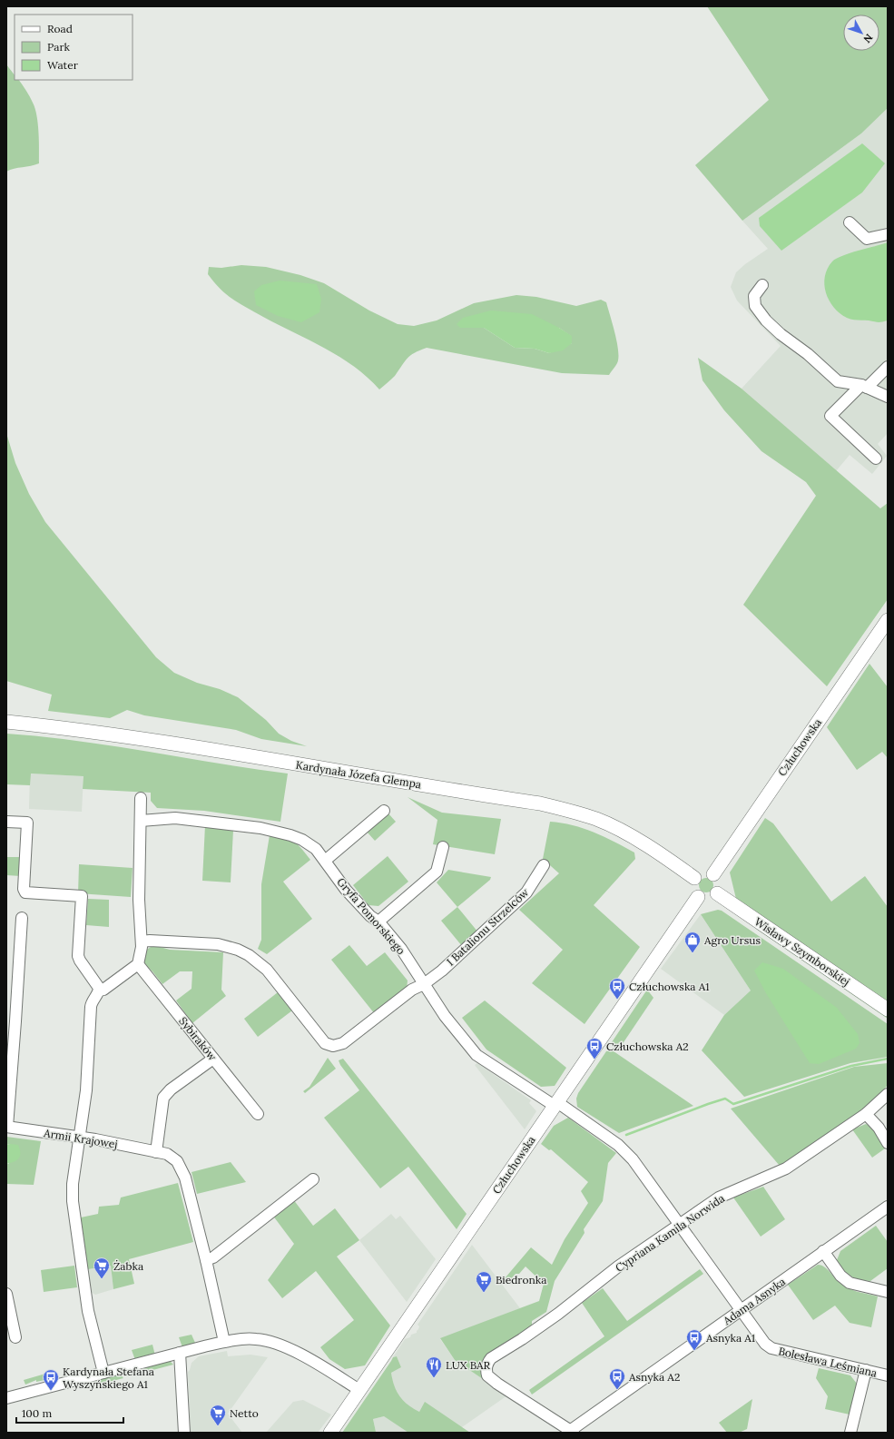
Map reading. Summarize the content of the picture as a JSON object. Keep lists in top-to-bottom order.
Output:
{
  "streets": {
    "main road": ["Człuchowska", "Kardynała Józefa Glempa", "Wisławy Szymborskiej"],
    "street": [
      "Gryfa Pomorskiego",
      "I Batalionu Strzelców",
      "Sybiraków",
      "Armii Krajowej",
      "Cypriana Kamila Norwida",
      "Adama Asnyka",
      "Bolesława Leśmiana"
    ]
  },
  "crossings": [
    ["Człuchowska", "Kardynała Józefa Glempa"],
    ["Człuchowska", "Gryfa Pomorskiego"],
    ["Człuchowska", "Wisławy Szymborskiej"],
    ["Człuchowska", "Bolesława Leśmiana"],
    ["Kardynała Józefa Glempa", "Wisławy Szymborskiej"],
    ["Gryfa Pomorskiego", "I Batalionu Strzelców"],
    ["Gryfa Pomorskiego", "Bolesława Leśmiana"],
    ["Cypriana Kamila Norwida", "Adama Asnyka"],
    ["Cypriana Kamila Norwida", "Bolesława Leśmiana"],
    ["Adama Asnyka", "Bolesława Leśmiana"]
  ],
  "places": {
    "shop": ["Agro Ursus"],
    "bus stop": [
      "Człuchowska A1",
      "Człuchowska A2",
      "Asnyka A1",
      "Asnyka A2",
      "Kardynała Stefana Wyszyńskiego A1"
    ],
    "supermarket": ["Żabka", "Biedronka", "Netto"],
    "restaurant": ["LUX BAR"]
  },
  "legend": ["Road", "Park", "Water"],
  "scale_bar": "100 m",
  "north": "bottom right"
}
